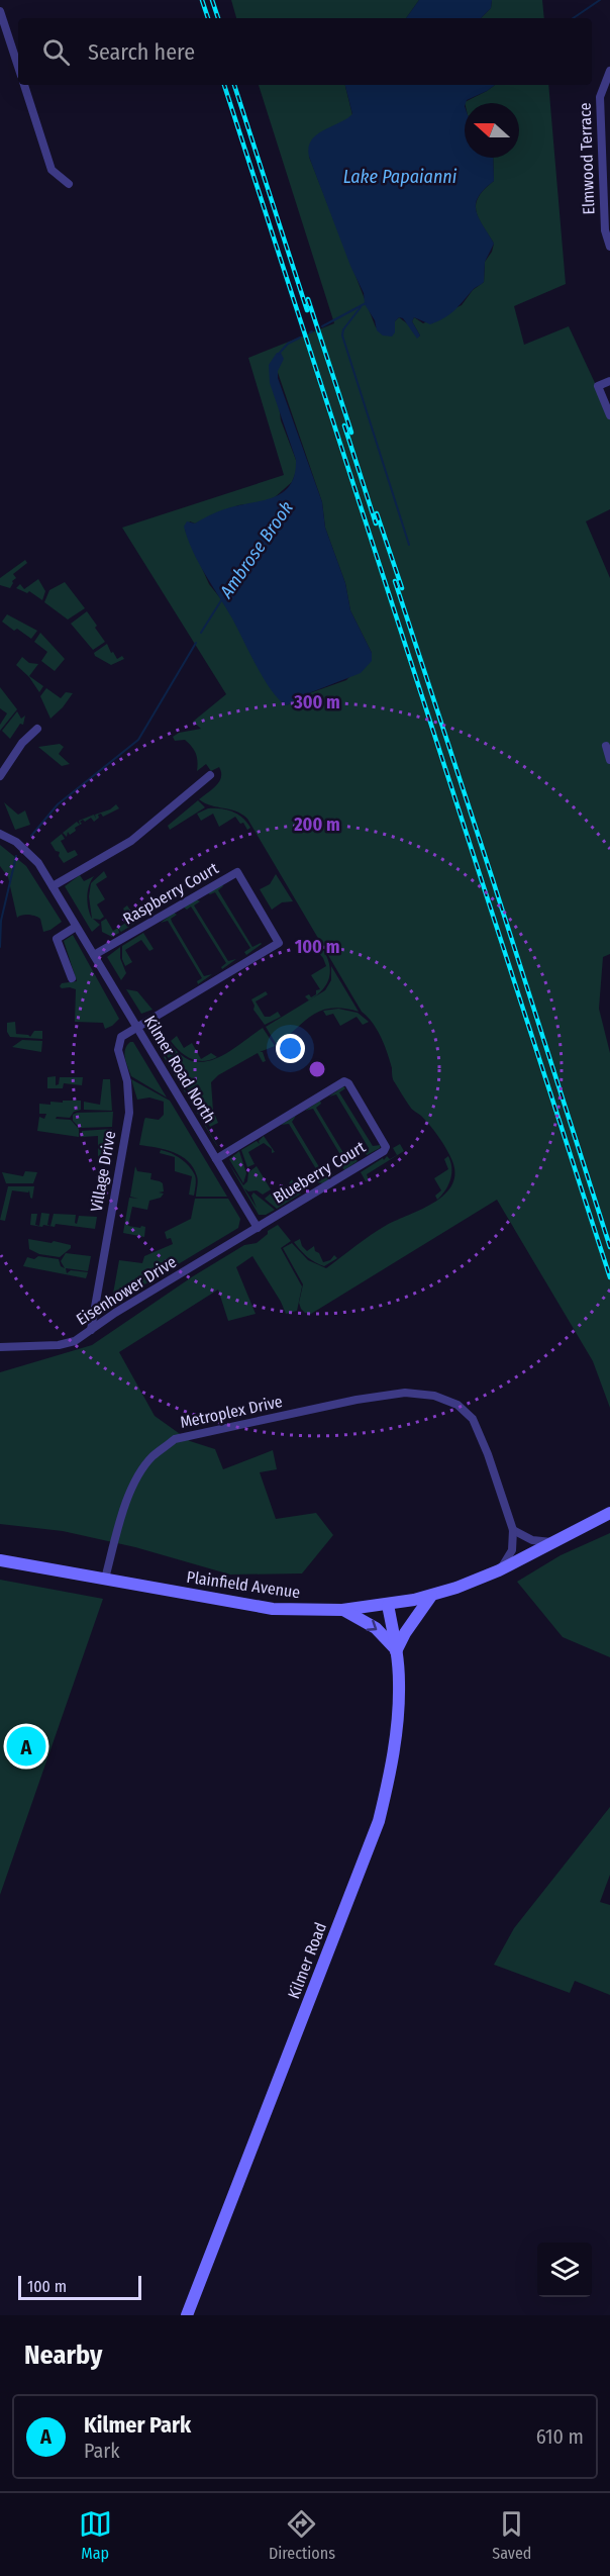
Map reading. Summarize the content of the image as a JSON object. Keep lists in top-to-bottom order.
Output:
{
  "streets": {
    "street": [
      "Elmwood Terrace",
      "Raspberry Court",
      "Kilmer Road North",
      "Village Drive",
      "Blueberry Court",
      "Eisenhower Drive",
      "Metroplex Drive",
      "Plainfield Avenue",
      "Kilmer Road"
    ]
  },
  "crossings": [
    ["Raspberry Court", "Kilmer Road North"],
    ["Raspberry Court", "Village Drive"],
    ["Kilmer Road North", "Village Drive"],
    ["Kilmer Road North", "Blueberry Court"],
    ["Kilmer Road North", "Eisenhower Drive"],
    ["Village Drive", "Eisenhower Drive"],
    ["Blueberry Court", "Eisenhower Drive"],
    ["Metroplex Drive", "Plainfield Avenue"],
    ["Plainfield Avenue", "Kilmer Road"]
  ],
  "water": ["Lake Papaianni", "Ambrose Brook"],
  "scale_bar": "100 m",
  "north": "left",
  "page": {
    "search": "Search here",
    "pins": "A",
    "scale": "100 m",
    "heading": "Nearby",
    "list": [
      {
        "mark": "A",
        "name": "Kilmer Park",
        "note": "Park",
        "value": "610 m"
      }
    ],
    "nav": ["Map", "Directions", "Saved"]
  },
  "rings": ["300 m", "200 m", "100 m"]
}
